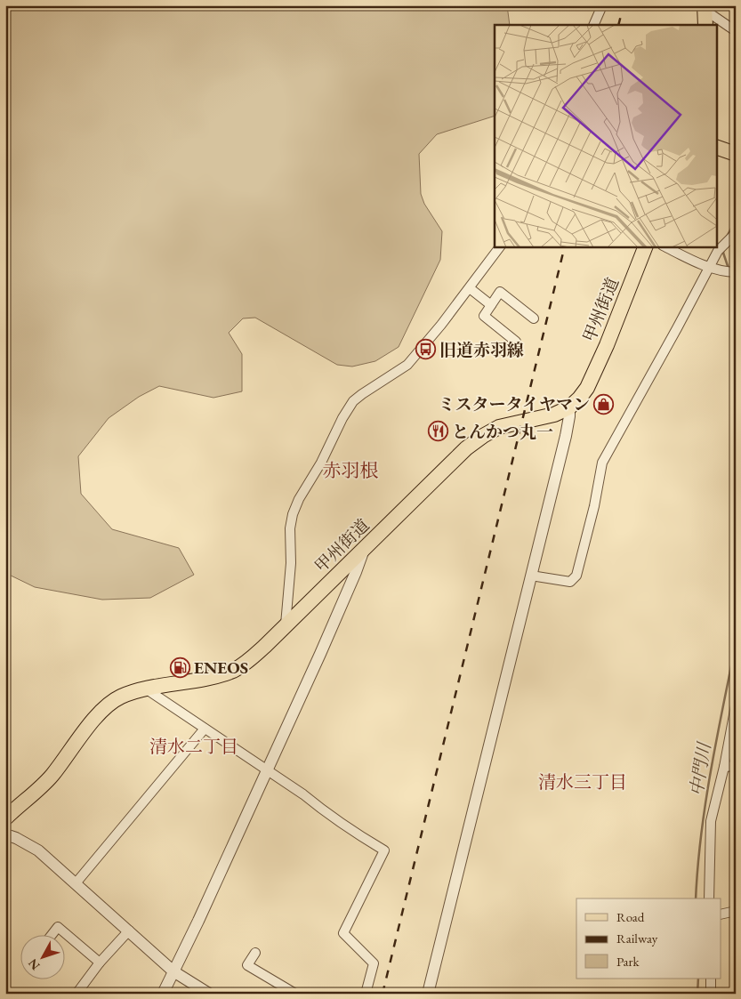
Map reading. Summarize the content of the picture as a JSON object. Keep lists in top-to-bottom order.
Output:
{
  "streets": {
    "main road": ["甲州街道"]
  },
  "districts": ["赤羽根", "清水二丁目", "清水三丁目"],
  "water": ["中門川"],
  "places": {
    "bus stop": ["旧道赤羽線"],
    "shop": ["ミスタータイヤマン"],
    "restaurant": ["とんかつ丸一"],
    "fuel station": ["ENEOS"]
  },
  "legend": ["Road", "Railway", "Park"],
  "north": "bottom left"
}
